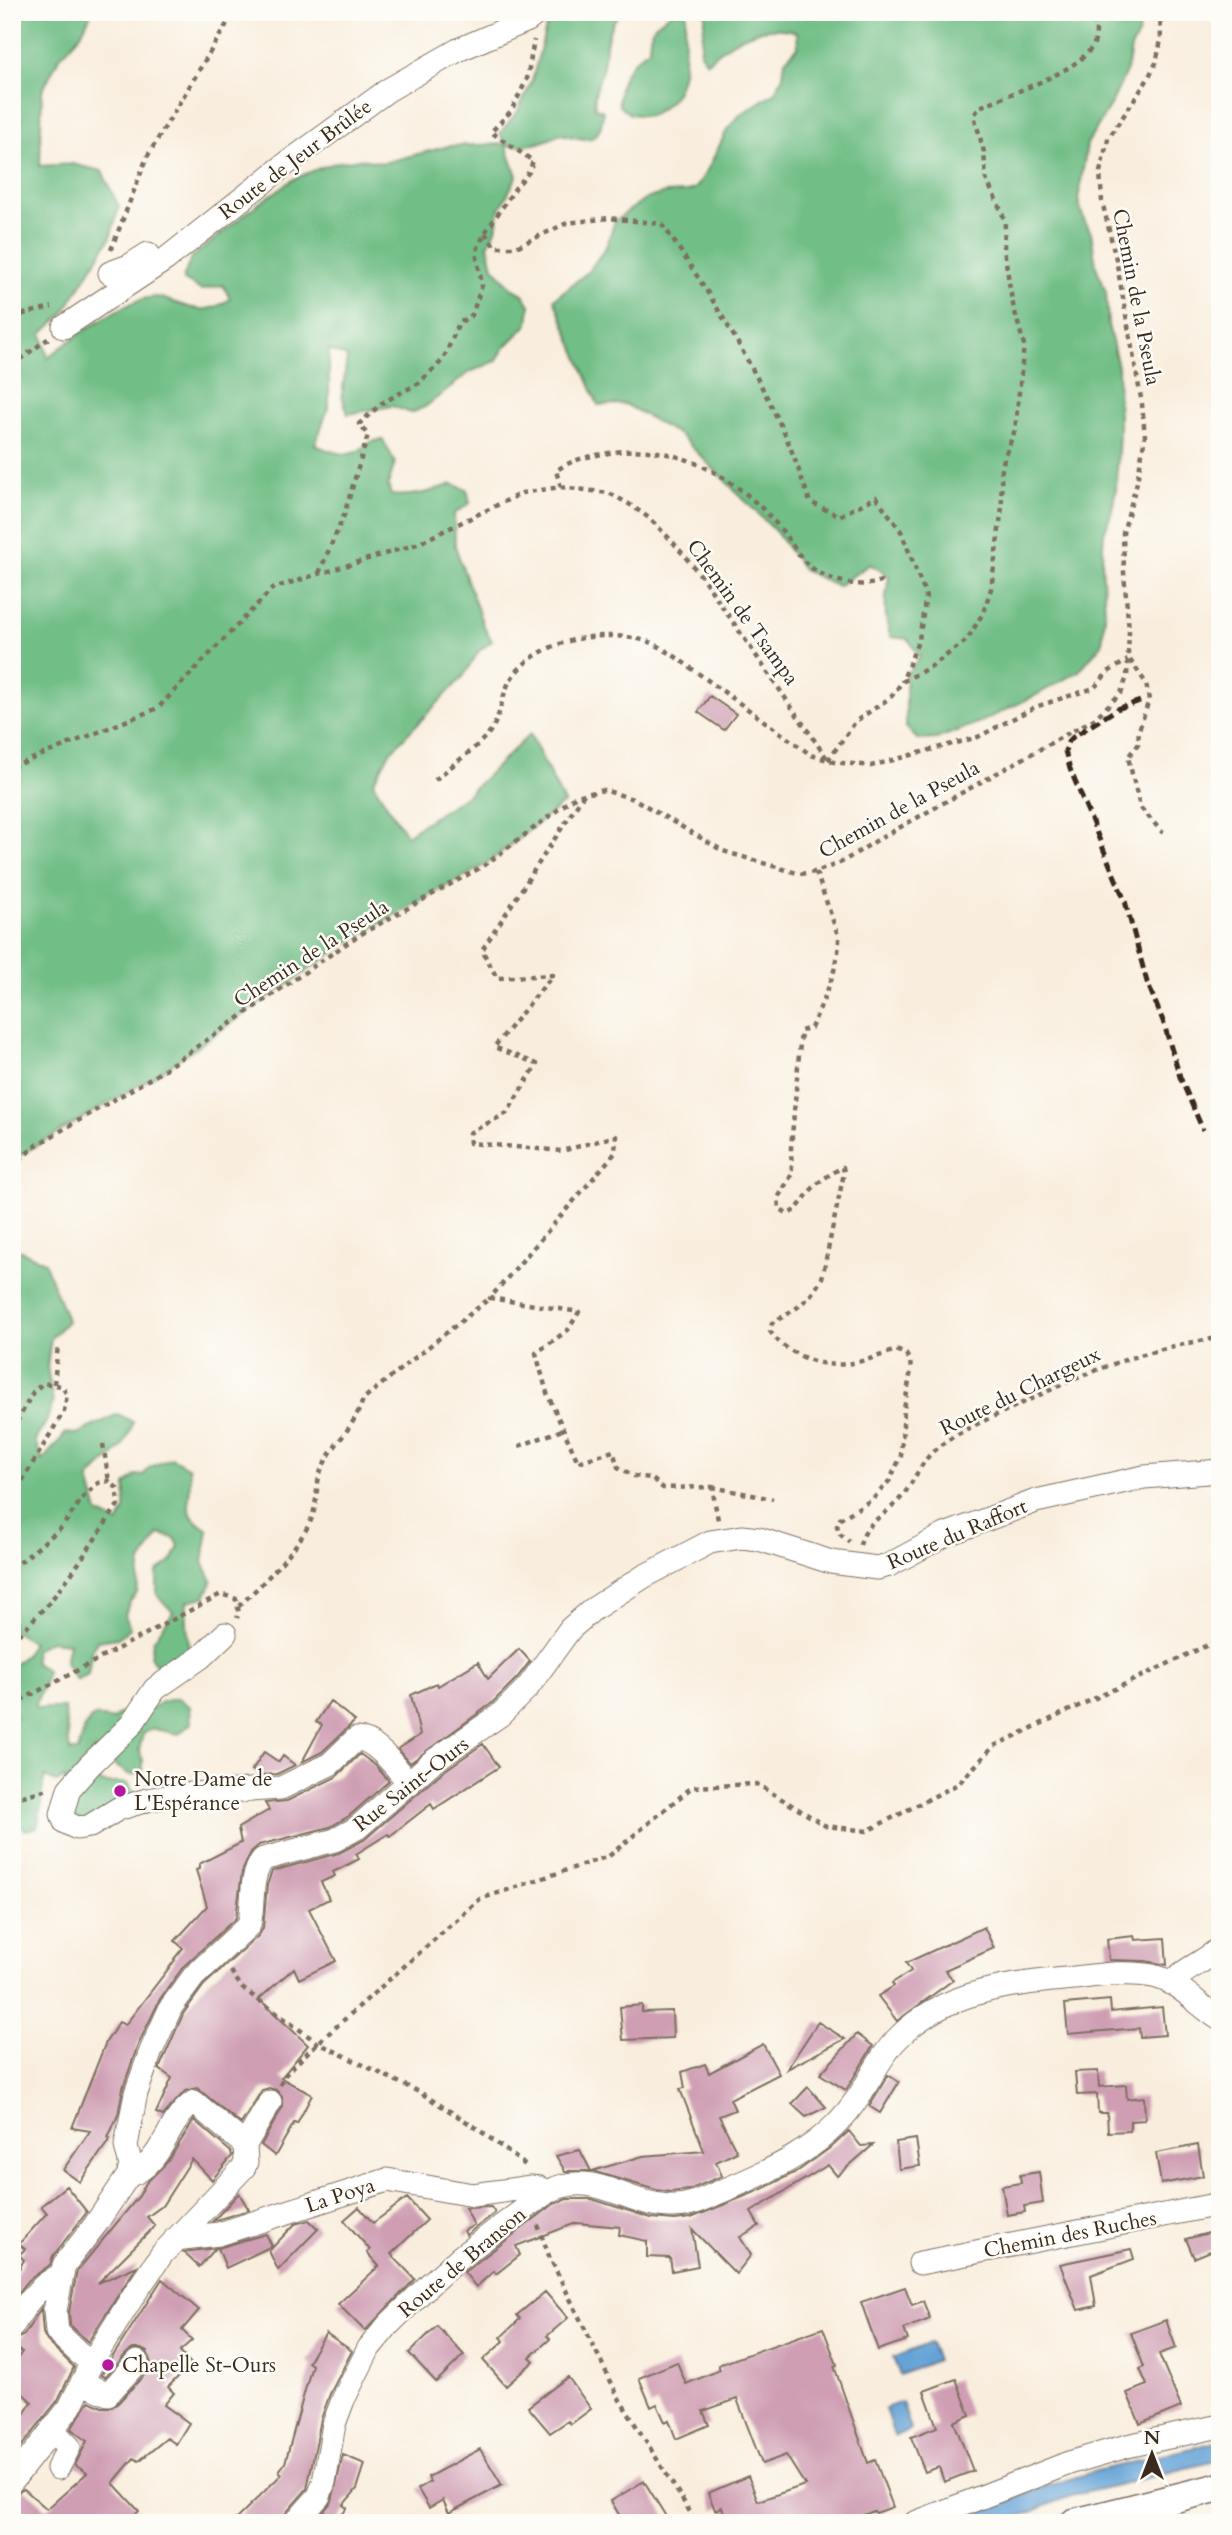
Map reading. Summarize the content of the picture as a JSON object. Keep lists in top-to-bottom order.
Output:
{
  "streets": {
    "street": [
      "Route de Jeur Brûlée",
      "Route du Raffort",
      "Rue Saint-Ours",
      "La Poya",
      "Chemin des Ruches",
      "Route de Branson"
    ],
    "path": ["Chemin de la Pseula", "Chemin de Tsampa", "Route du Chargeux"]
  },
  "crossings": [
    ["Route du Chargeux", "Route du Raffort"],
    ["Route du Chargeux", "Rue Saint-Ours"],
    ["Route du Raffort", "Rue Saint-Ours"],
    ["La Poya", "Route de Branson"]
  ],
  "places": ["Notre Dame de L'Espérance", "Chapelle St-Ours"],
  "north": "top"
}
